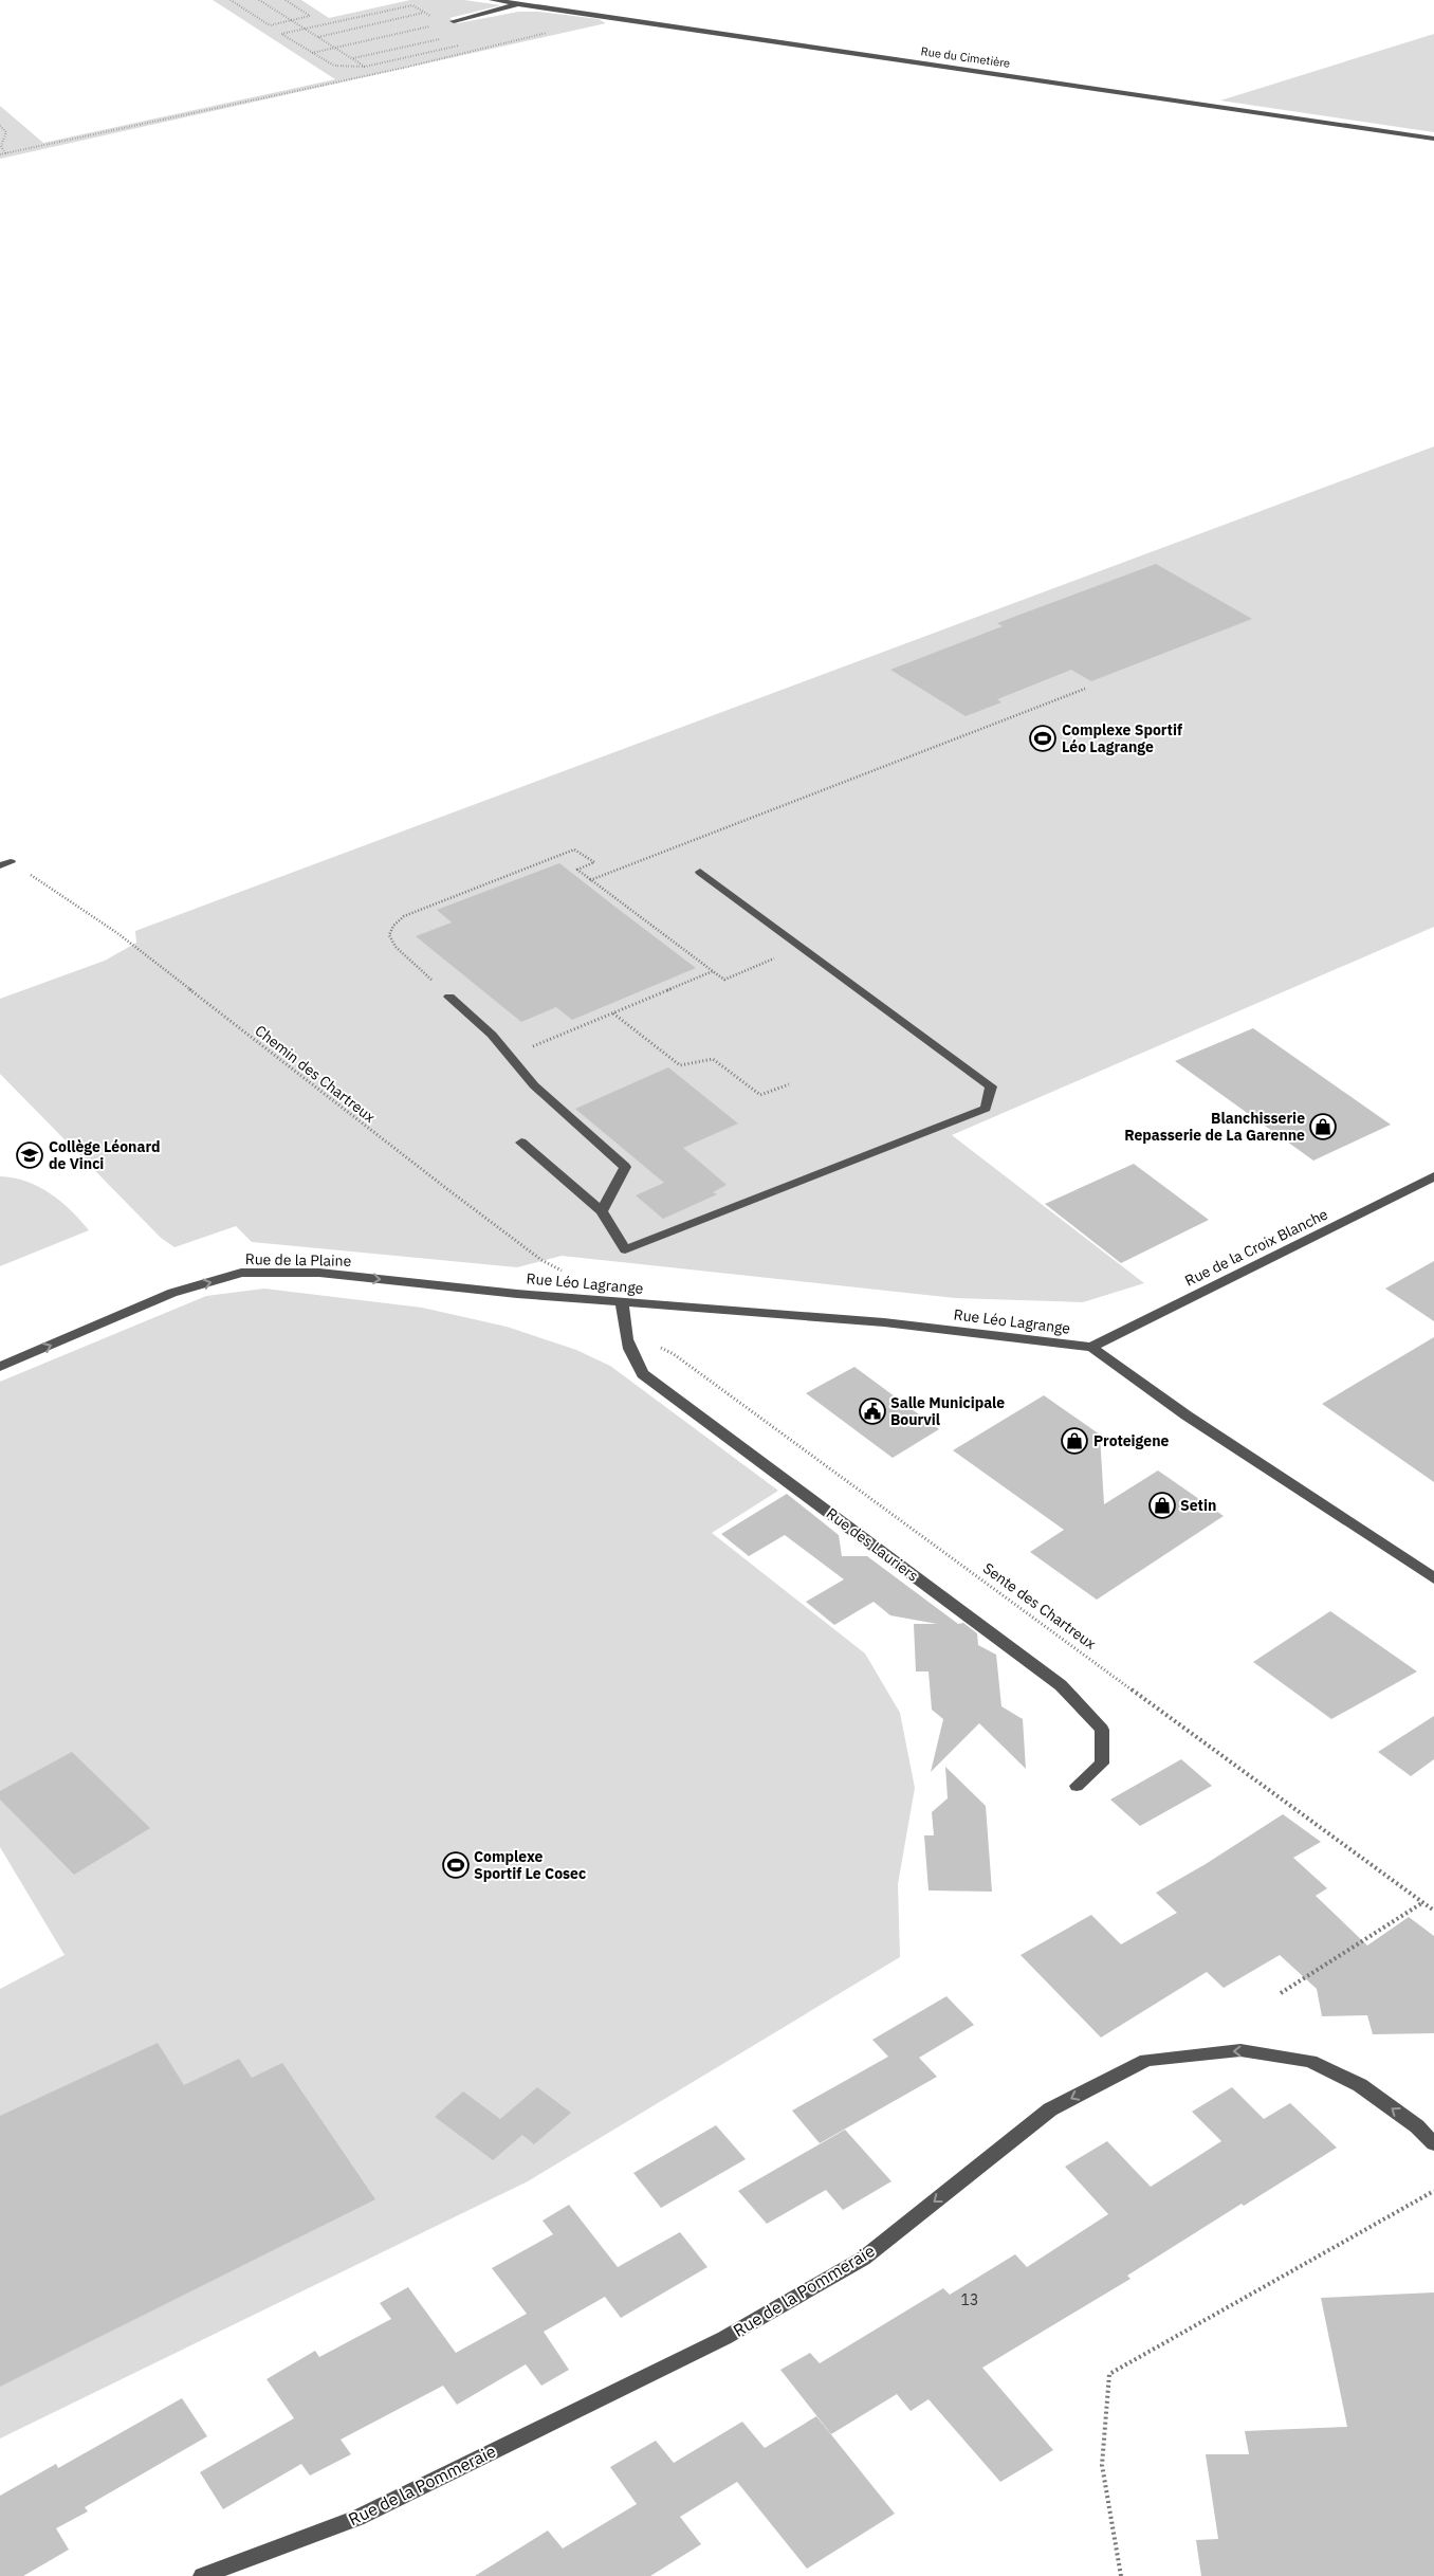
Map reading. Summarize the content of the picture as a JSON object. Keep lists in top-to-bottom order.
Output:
{
  "streets": {
    "street": [
      "Rue du Cimetière",
      "Rue de la Croix Blanche",
      "Rue de la Plaine",
      "Rue Léo Lagrange",
      "Rue des Lauriers",
      "Rue de la Pommeraie"
    ],
    "path": ["Chemin des Chartreux", "Sente des Chartreux"]
  },
  "crossings": [
    ["Rue de la Croix Blanche", "Rue Léo Lagrange"],
    ["Rue de la Plaine", "Rue Léo Lagrange"],
    ["Rue Léo Lagrange", "Rue des Lauriers"],
    ["Rue des Lauriers", "Sente des Chartreux"]
  ],
  "one_way": ["Rue de la Plaine", "Rue de la Pommeraie"],
  "places": {
    "sports": ["Complexe Sportif Léo Lagrange", "Complexe Sportif Le Cosec"],
    "shop": ["Blanchisserie Repasserie de La Garenne", "Proteigene", "Setin"],
    "school or university": ["Collège Léonard de Vinci"],
    "public building": ["Salle Municipale Bourvil"]
  },
  "house_numbers": ["13"]
}
